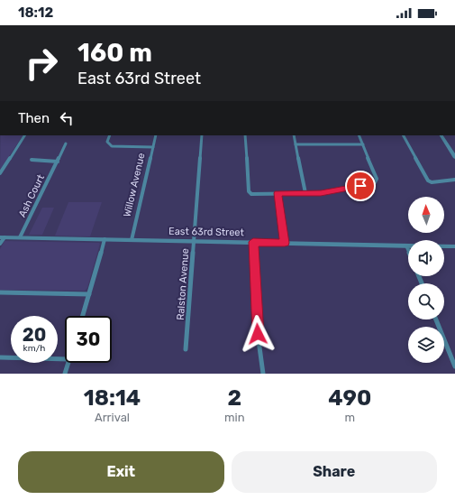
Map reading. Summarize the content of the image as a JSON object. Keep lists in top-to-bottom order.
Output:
{
  "streets": {
    "street": [
      "Willow Avenue",
      "Ash Court",
      "East 63rd Street",
      "Ralston Avenue"
    ]
  },
  "crossings": [
    ["Willow Avenue", "East 63rd Street"],
    ["Ash Court", "East 63rd Street"],
    ["East 63rd Street", "Ralston Avenue"]
  ],
  "north": "top",
  "page": {
    "status": "18:12",
    "turn": ["160 m", "East 63rd Street"],
    "then": "Then",
    "speed": "20 km/h",
    "limit": "30",
    "eta": [
      "18:14",
      "Arrival",
      "2",
      "min",
      "490",
      "m"
    ],
    "buttons": ["Exit", "Share"]
  }
}
